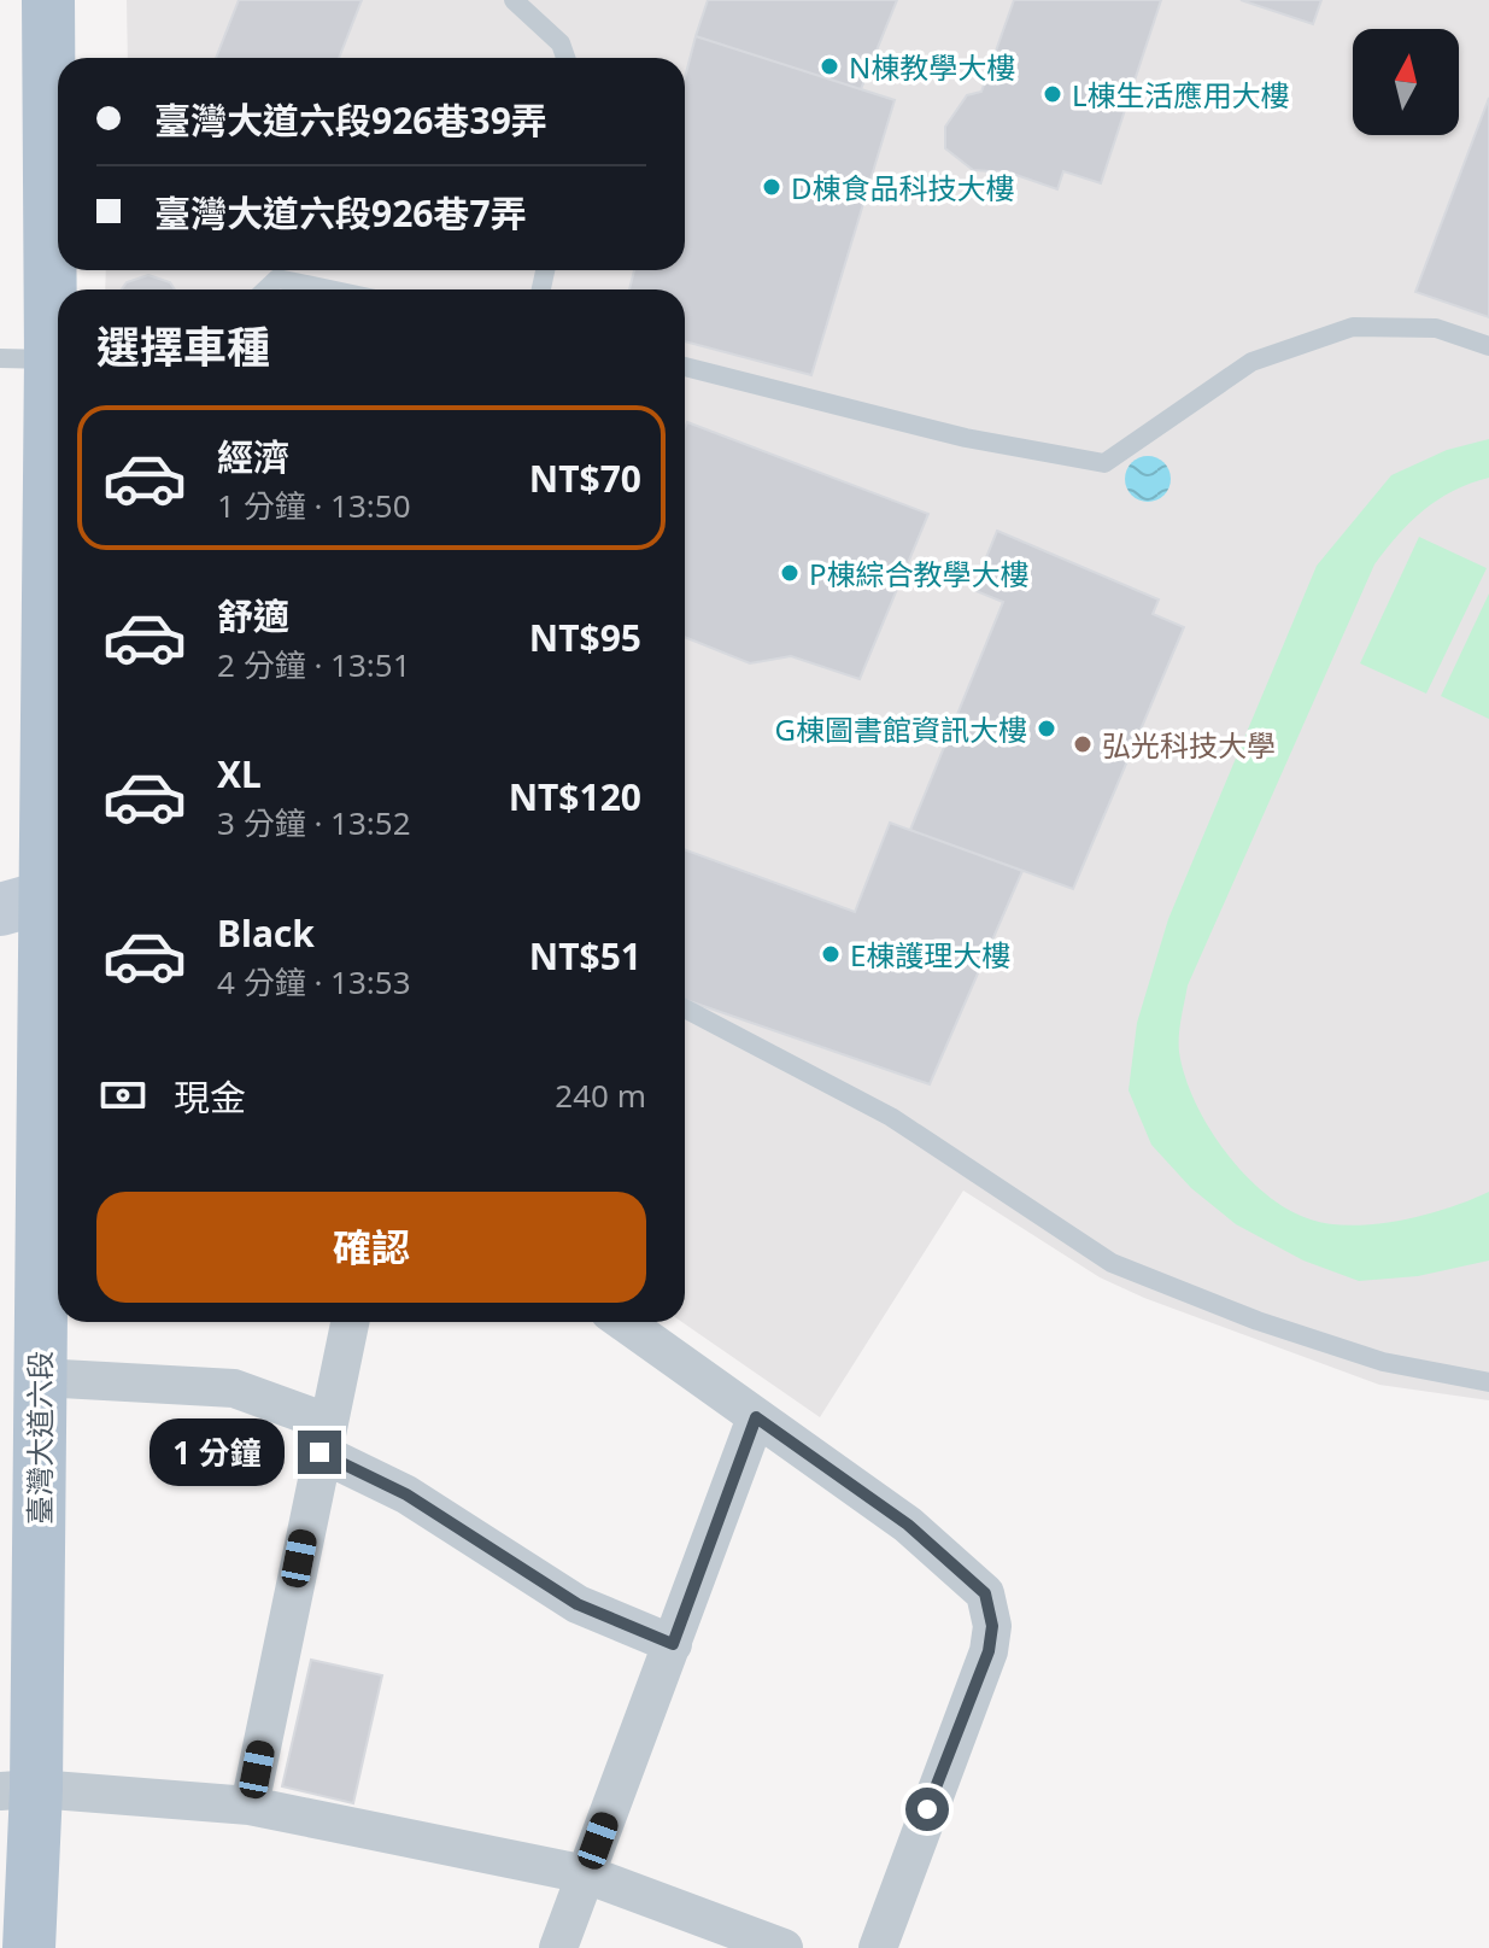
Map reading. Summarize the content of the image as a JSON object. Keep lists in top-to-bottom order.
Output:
{
  "streets": {
    "main road": ["臺灣大道六段"]
  },
  "places": [
    "N棟教學大樓",
    "L棟生活應用大樓",
    "D棟食品科技大樓",
    "P棟綜合教學大樓",
    "G棟圖書館資訊大樓",
    "弘光科技大學",
    "E棟護理大樓"
  ],
  "north": "top",
  "page": {
    "banner": ["臺灣大道六段926巷39弄", "臺灣大道六段926巷7弄"],
    "heading": "選擇車種",
    "list": [
      {
        "name": "經濟",
        "note": "1 分鐘 · 13:50",
        "value": "NT$70"
      },
      {
        "name": "舒適",
        "note": "2 分鐘 · 13:51",
        "value": "NT$95"
      },
      {
        "name": "XL",
        "note": "3 分鐘 · 13:52",
        "value": "NT$120"
      },
      {
        "name": "Black",
        "note": "4 分鐘 · 13:53",
        "value": "NT$51"
      }
    ],
    "pay": ["現金", "240 m"],
    "buttons": "確認",
    "bubble": "1 分鐘"
  }
}
